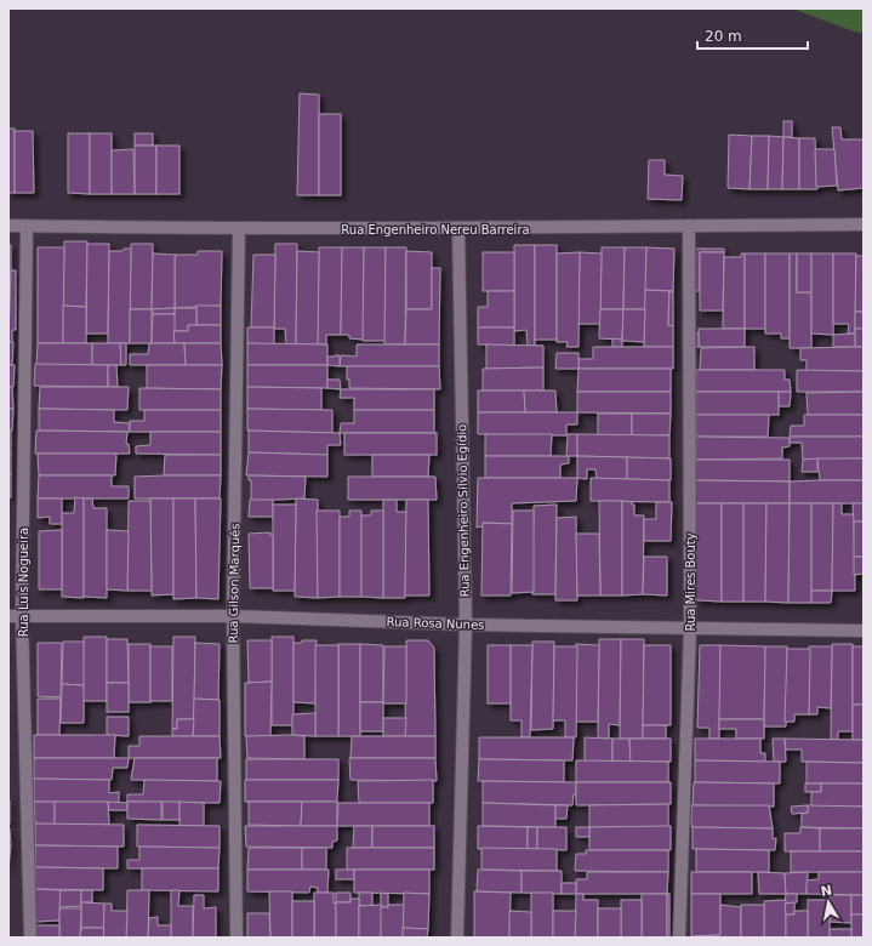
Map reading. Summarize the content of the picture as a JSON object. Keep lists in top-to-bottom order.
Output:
{
  "streets": {
    "street": [
      "Rua Engenheiro Nereu Barreira",
      "Rua Engenheiro Sílvio Egídio",
      "Rua Luís Nogueira",
      "Rua Mires Bouty",
      "Rua Gilson Marquês",
      "Rua Rosa Nunes"
    ]
  },
  "crossings": [
    ["Rua Engenheiro Nereu Barreira", "Rua Engenheiro Sílvio Egídio"],
    ["Rua Engenheiro Nereu Barreira", "Rua Luís Nogueira"],
    ["Rua Engenheiro Nereu Barreira", "Rua Mires Bouty"],
    ["Rua Engenheiro Nereu Barreira", "Rua Gilson Marquês"],
    ["Rua Engenheiro Sílvio Egídio", "Rua Rosa Nunes"],
    ["Rua Luís Nogueira", "Rua Rosa Nunes"],
    ["Rua Mires Bouty", "Rua Rosa Nunes"],
    ["Rua Gilson Marquês", "Rua Rosa Nunes"]
  ],
  "scale_bar": "20 m",
  "north": "top"
}
